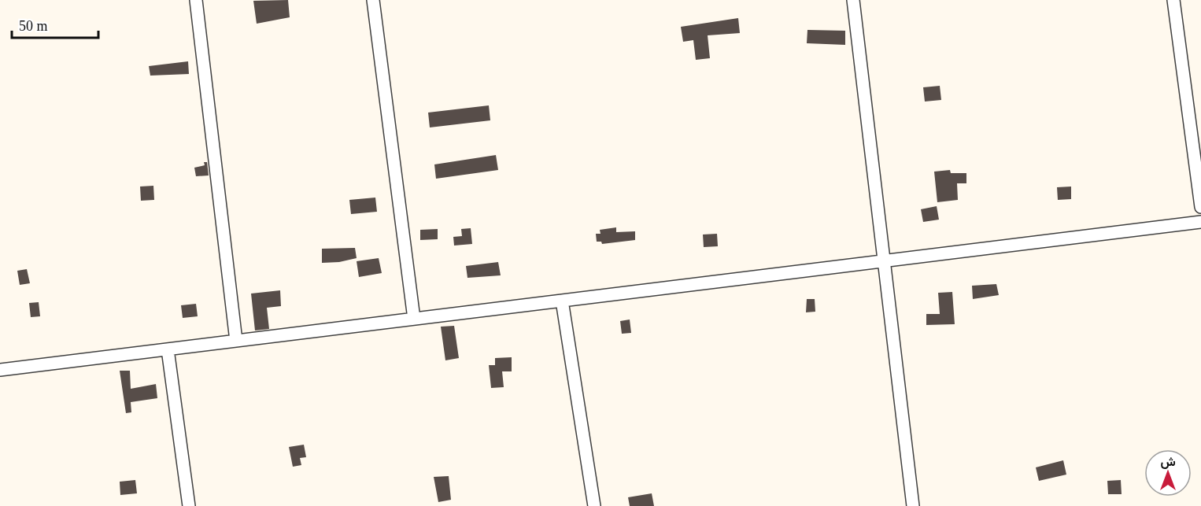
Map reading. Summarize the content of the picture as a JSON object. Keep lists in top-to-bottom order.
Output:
{
  "scale_bar": "50 m",
  "north": "top"
}
